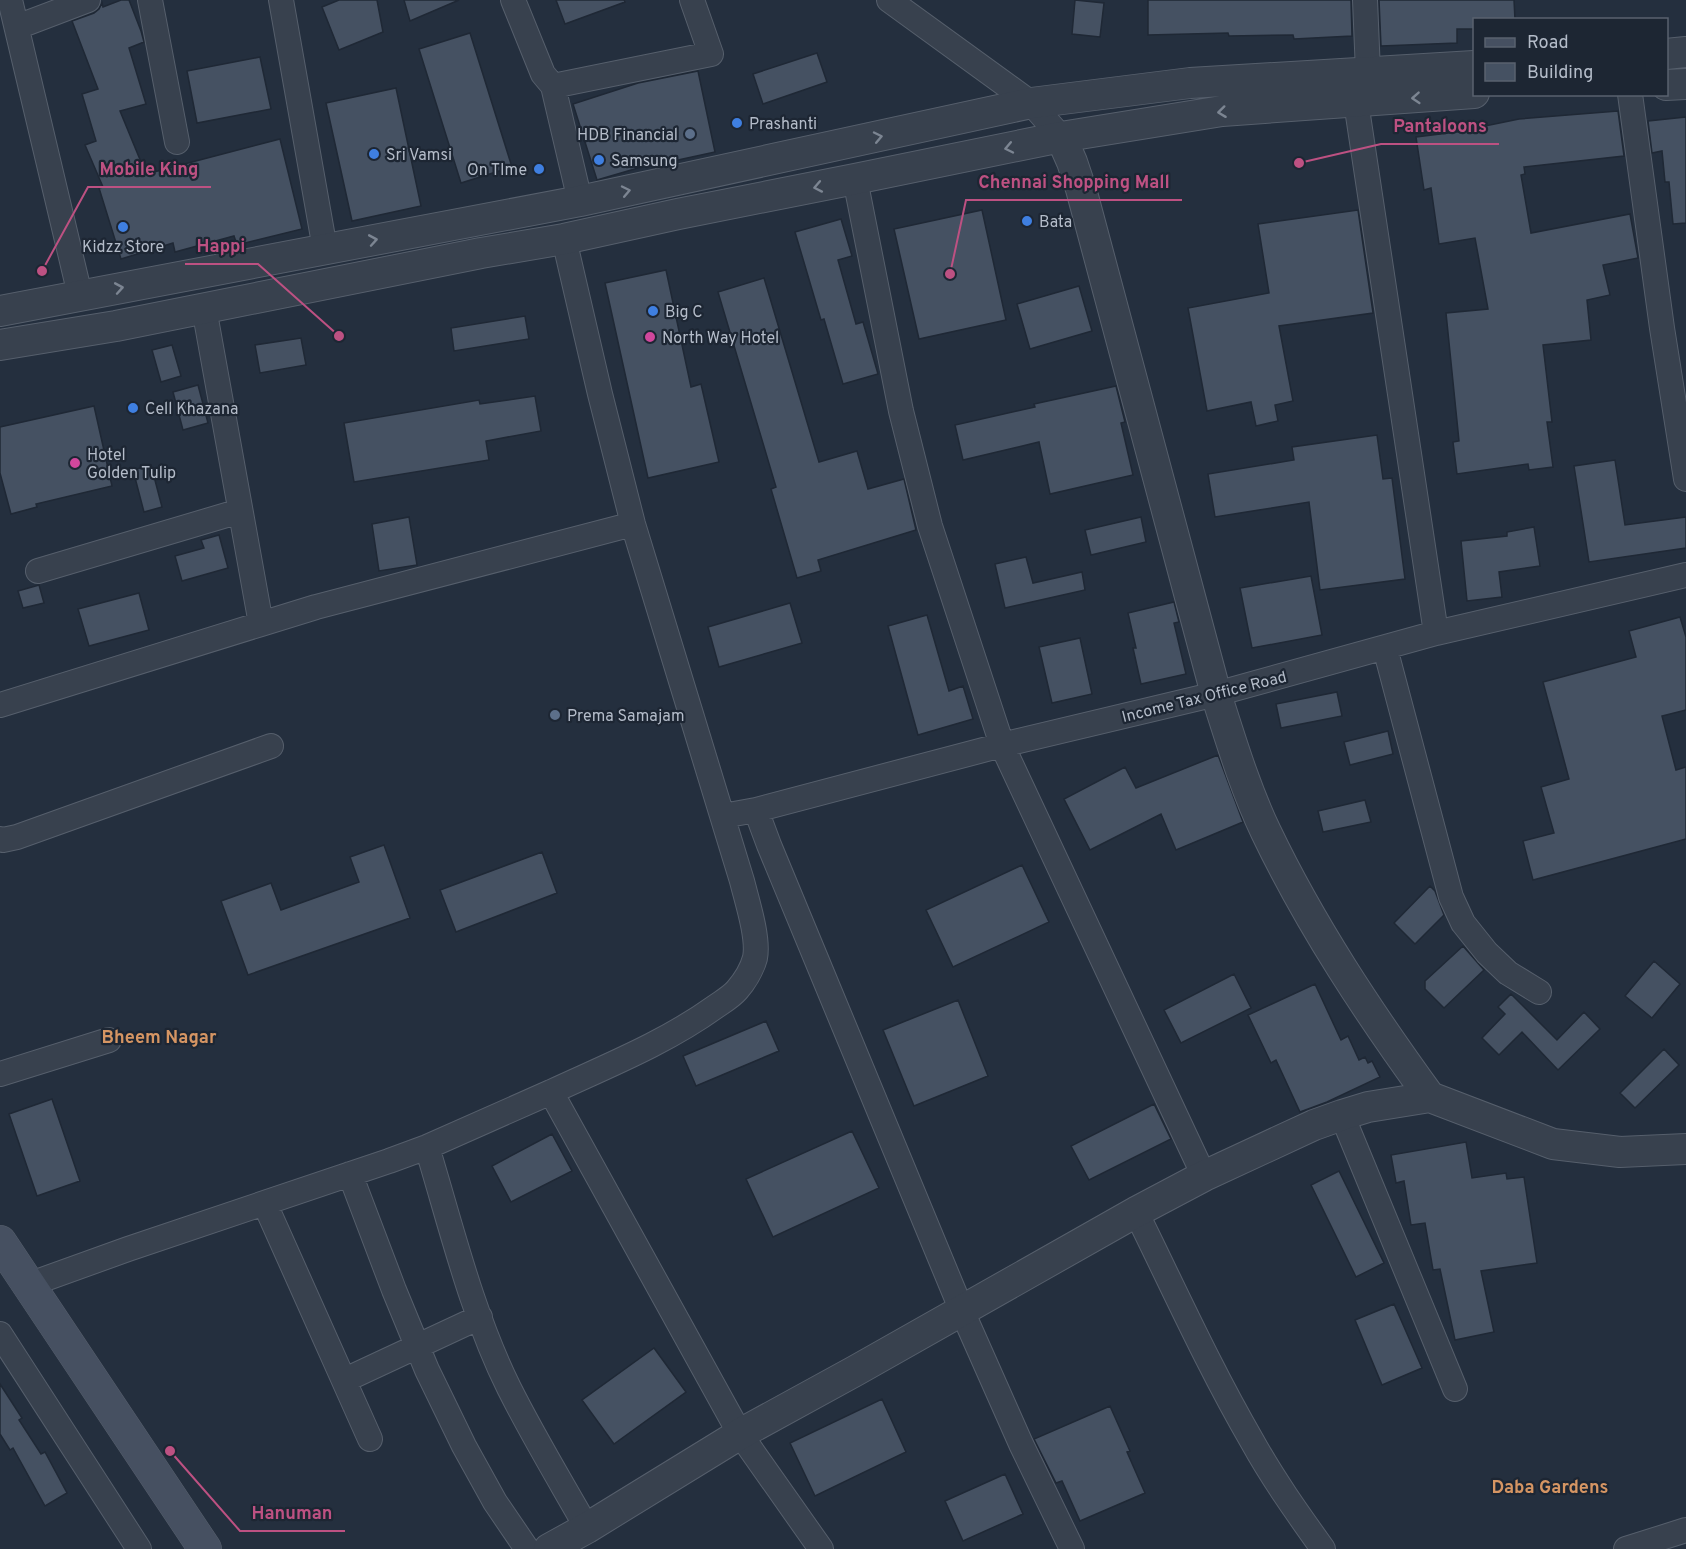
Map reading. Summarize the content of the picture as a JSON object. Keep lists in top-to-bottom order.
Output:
{
  "streets": {
    "street": ["Income Tax Office Road"]
  },
  "districts": ["Bheem Nagar", "Daba Gardens"],
  "places": [
    "Prashanti",
    "HDB Financial",
    "Sri Vamsi",
    "Samsung",
    "Pantaloons",
    "On TIme",
    "Bata",
    "Kidzz Store",
    "Mobile King",
    "Chennai Shopping Mall",
    "Big C",
    "Happi",
    "North Way Hotel",
    "Cell Khazana",
    "Hotel Golden Tulip",
    "Prema Samajam",
    "Hanuman"
  ],
  "legend": ["Road", "Building"]
}
